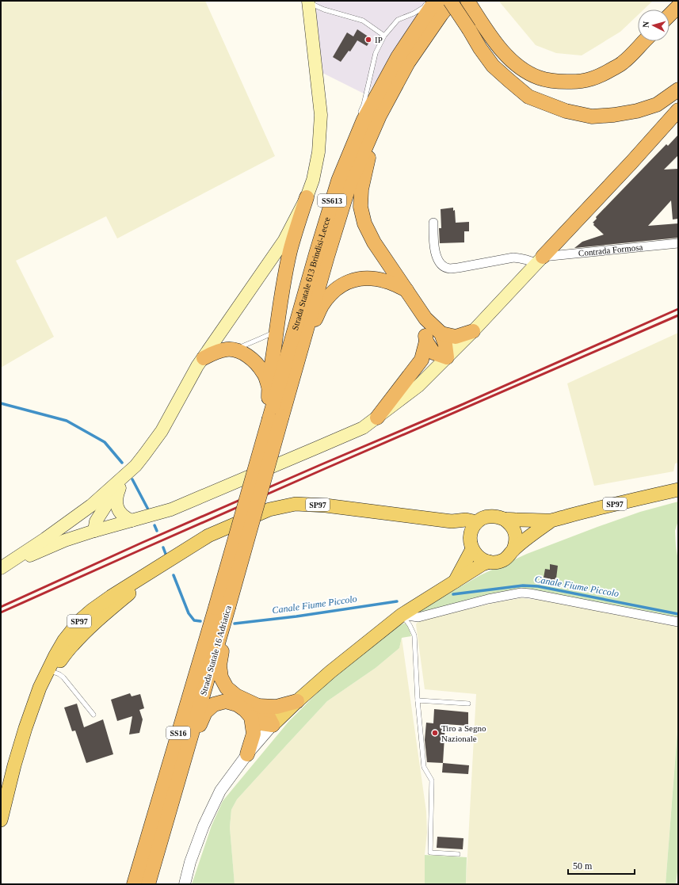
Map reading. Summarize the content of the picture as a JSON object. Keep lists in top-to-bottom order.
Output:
{
  "streets": {
    "highway": [
      "SS613",
      "Strada Statale 613 Brindisi-Lecce",
      "Strada Statale 16 Adriatica",
      "SS16"
    ],
    "main road": ["SP97"],
    "street": ["Contrada Formosa"]
  },
  "crossings": [
    ["Strada Statale 613 Brindisi-Lecce", "Strada Statale 16 Adriatica"],
    ["Strada Statale 16 Adriatica", "SS16"]
  ],
  "water": ["Canale Fiume Piccolo"],
  "places": ["IP", "Tiro a Segno Nazionale"],
  "scale_bar": "50 m",
  "north": "left"
}
